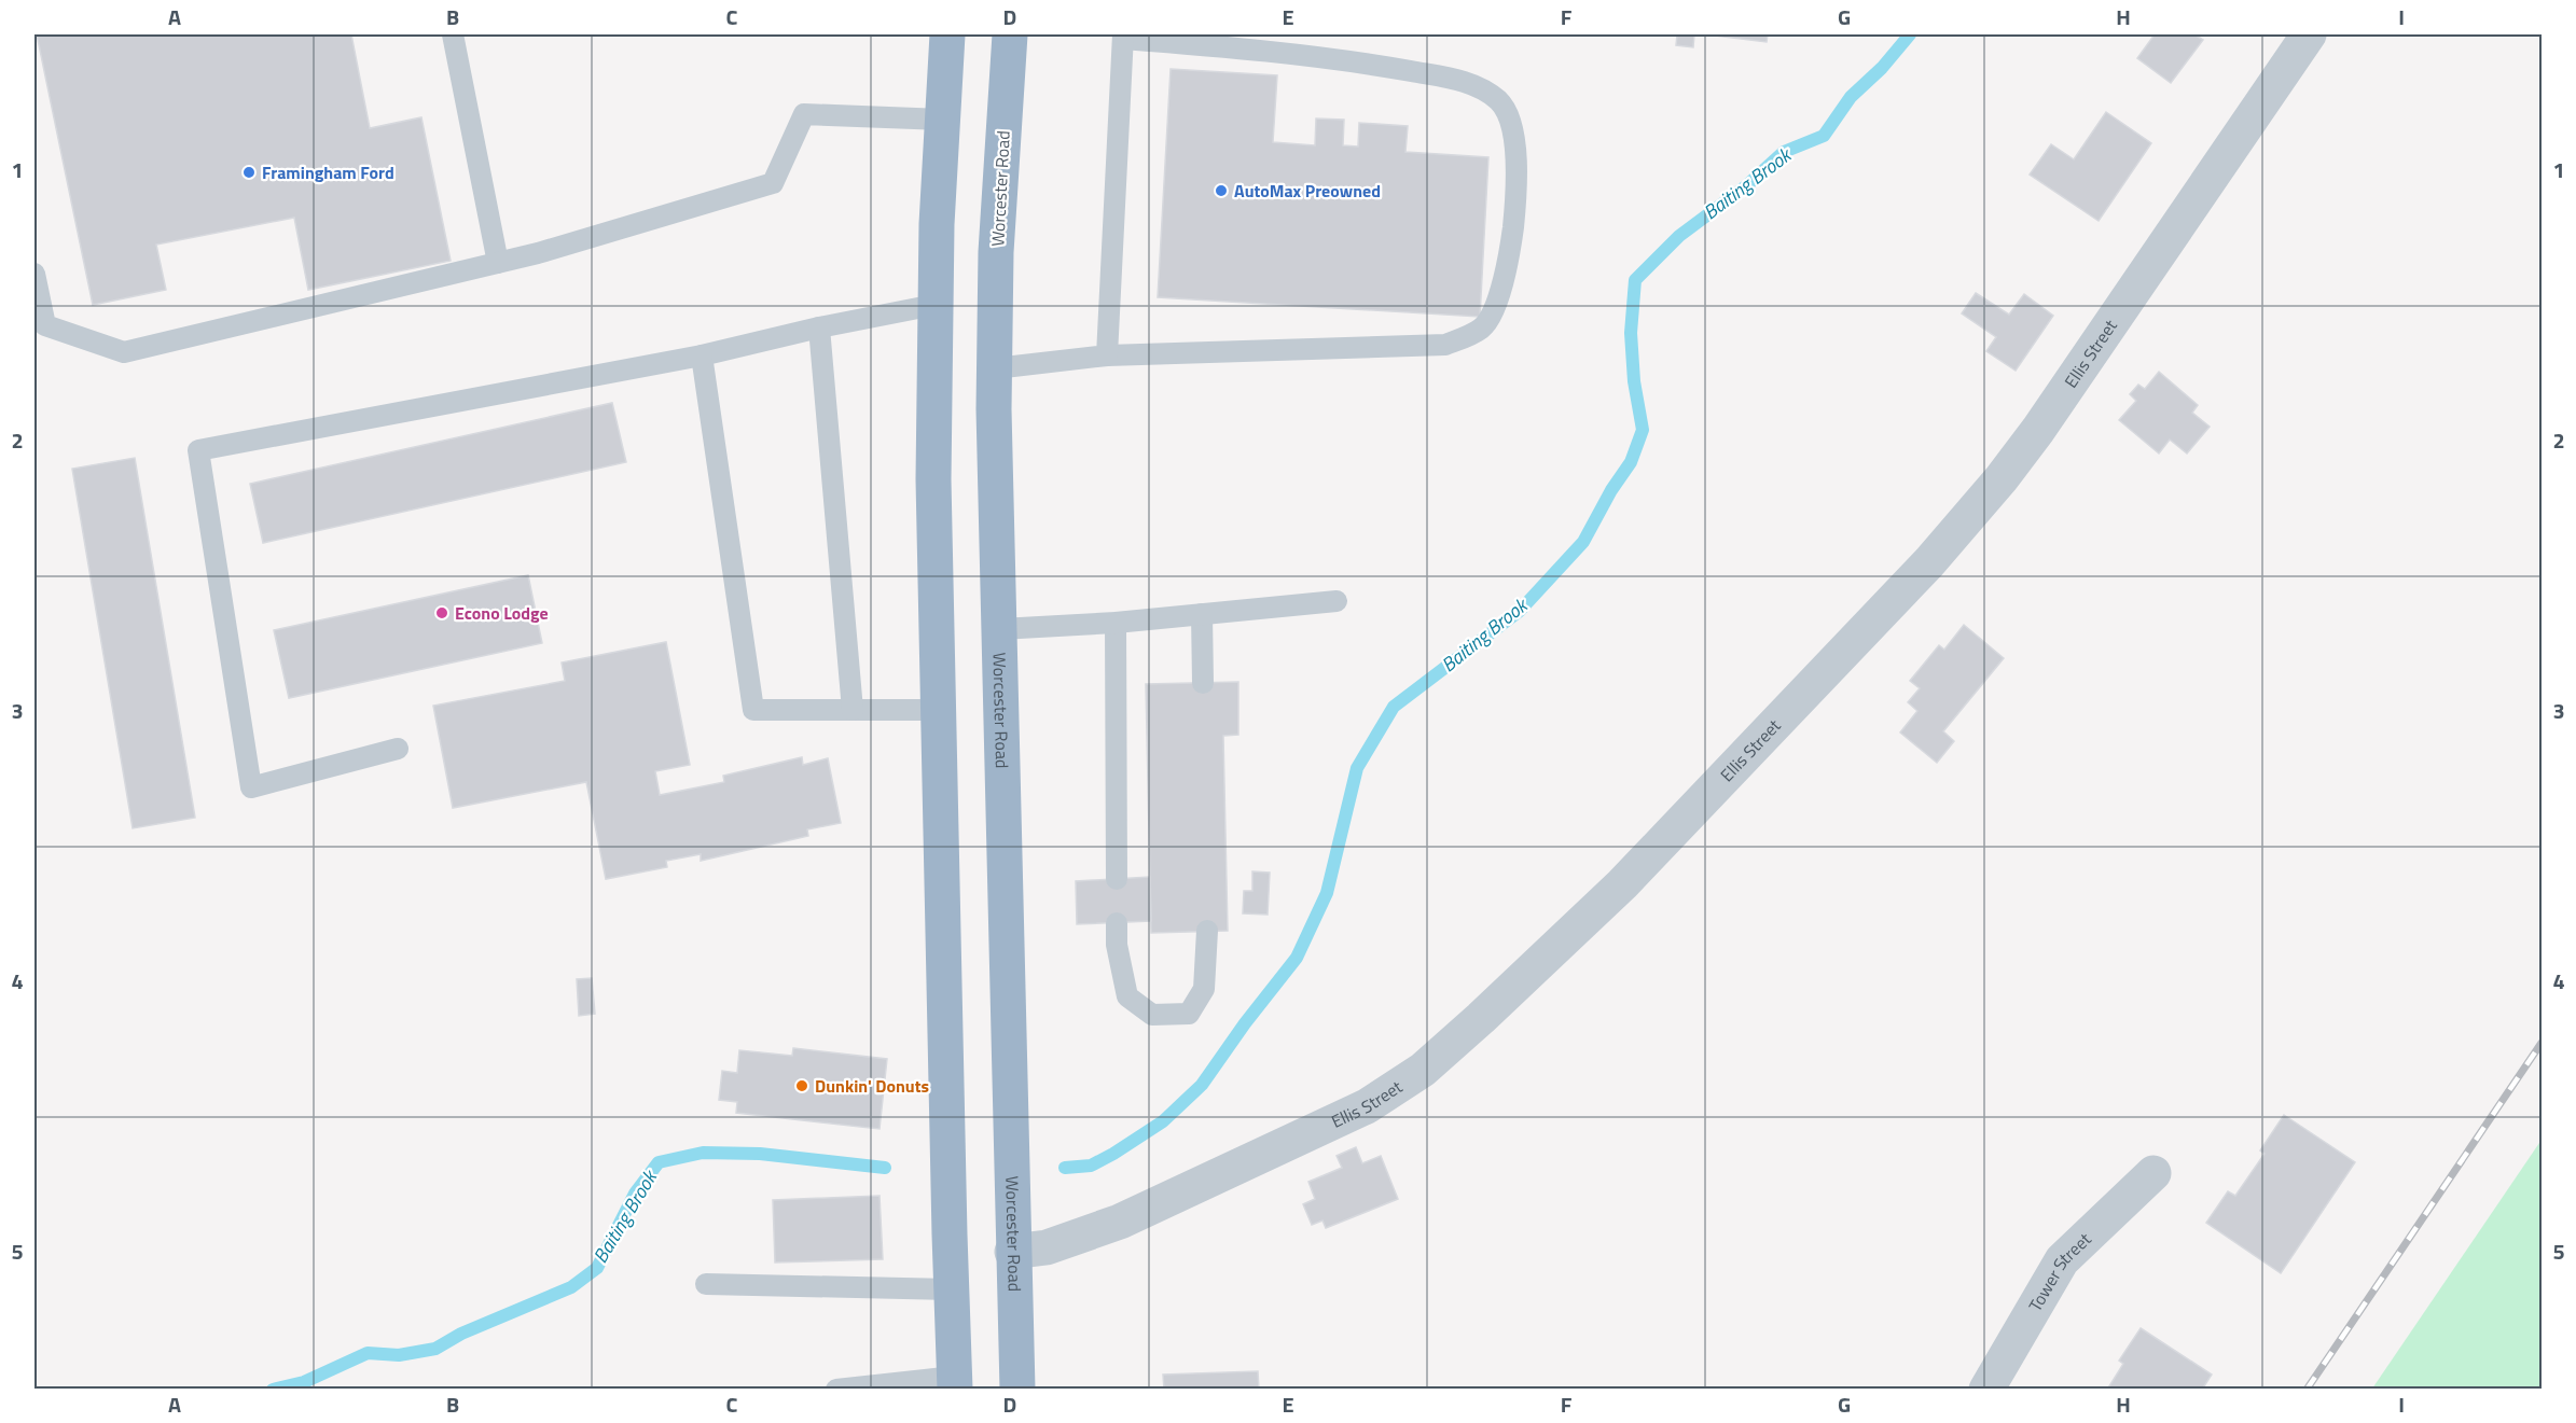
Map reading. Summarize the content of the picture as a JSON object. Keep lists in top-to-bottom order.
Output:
{
  "streets": {
    "highway": ["Worcester Road"],
    "street": ["Ellis Street", "Tower Street"]
  },
  "crossings": [
    ["Worcester Road", "Ellis Street"]
  ],
  "water": ["Baiting Brook"],
  "places": [
    "Framingham Ford",
    "AutoMax Preowned",
    "Econo Lodge",
    "Dunkin' Donuts"
  ],
  "grid": {
    "columns": [
      "A",
      "B",
      "C",
      "D",
      "E",
      "F",
      "G",
      "H",
      "I"
    ],
    "rows": [
      "1",
      "2",
      "3",
      "4",
      "5"
    ]
  }
}
